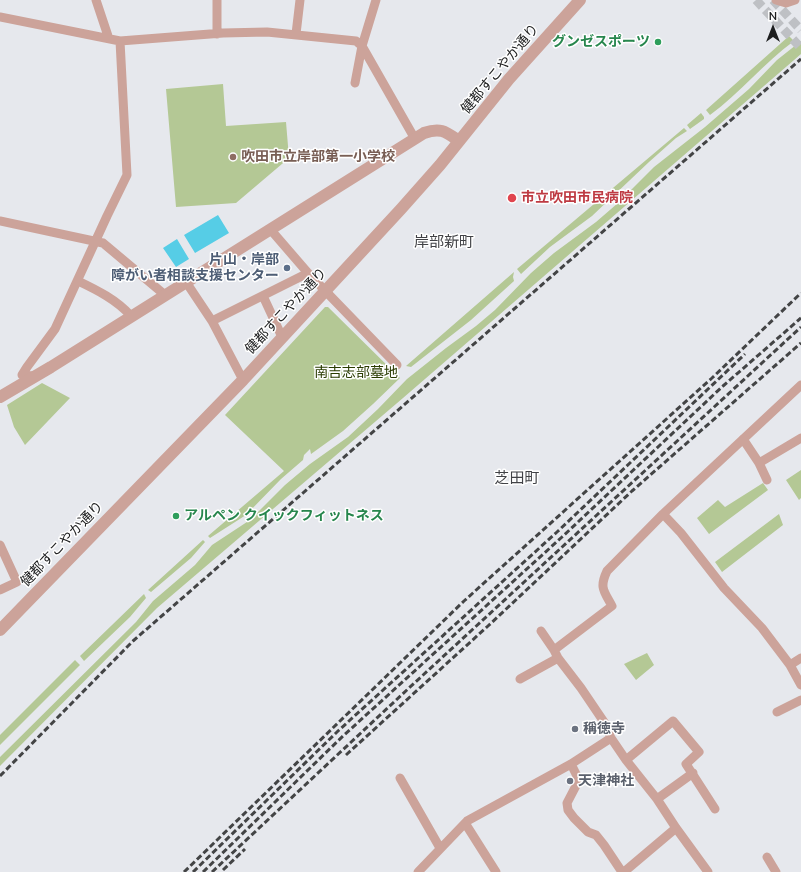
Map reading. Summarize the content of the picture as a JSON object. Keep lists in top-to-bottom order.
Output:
{
  "streets": {
    "street": ["健都すこやか通り"]
  },
  "districts": ["岸部新町", "芝田町"],
  "parks": ["南吉志部墓地"],
  "places": [
    "グンゼスポーツ",
    "吹田市立岸部第一小学校",
    "市立吹田市民病院",
    "片山・岸部 障がい者相談支援センター",
    "アルペン クイックフィットネス",
    "稱徳寺",
    "天津神社"
  ],
  "north": "top"
}
